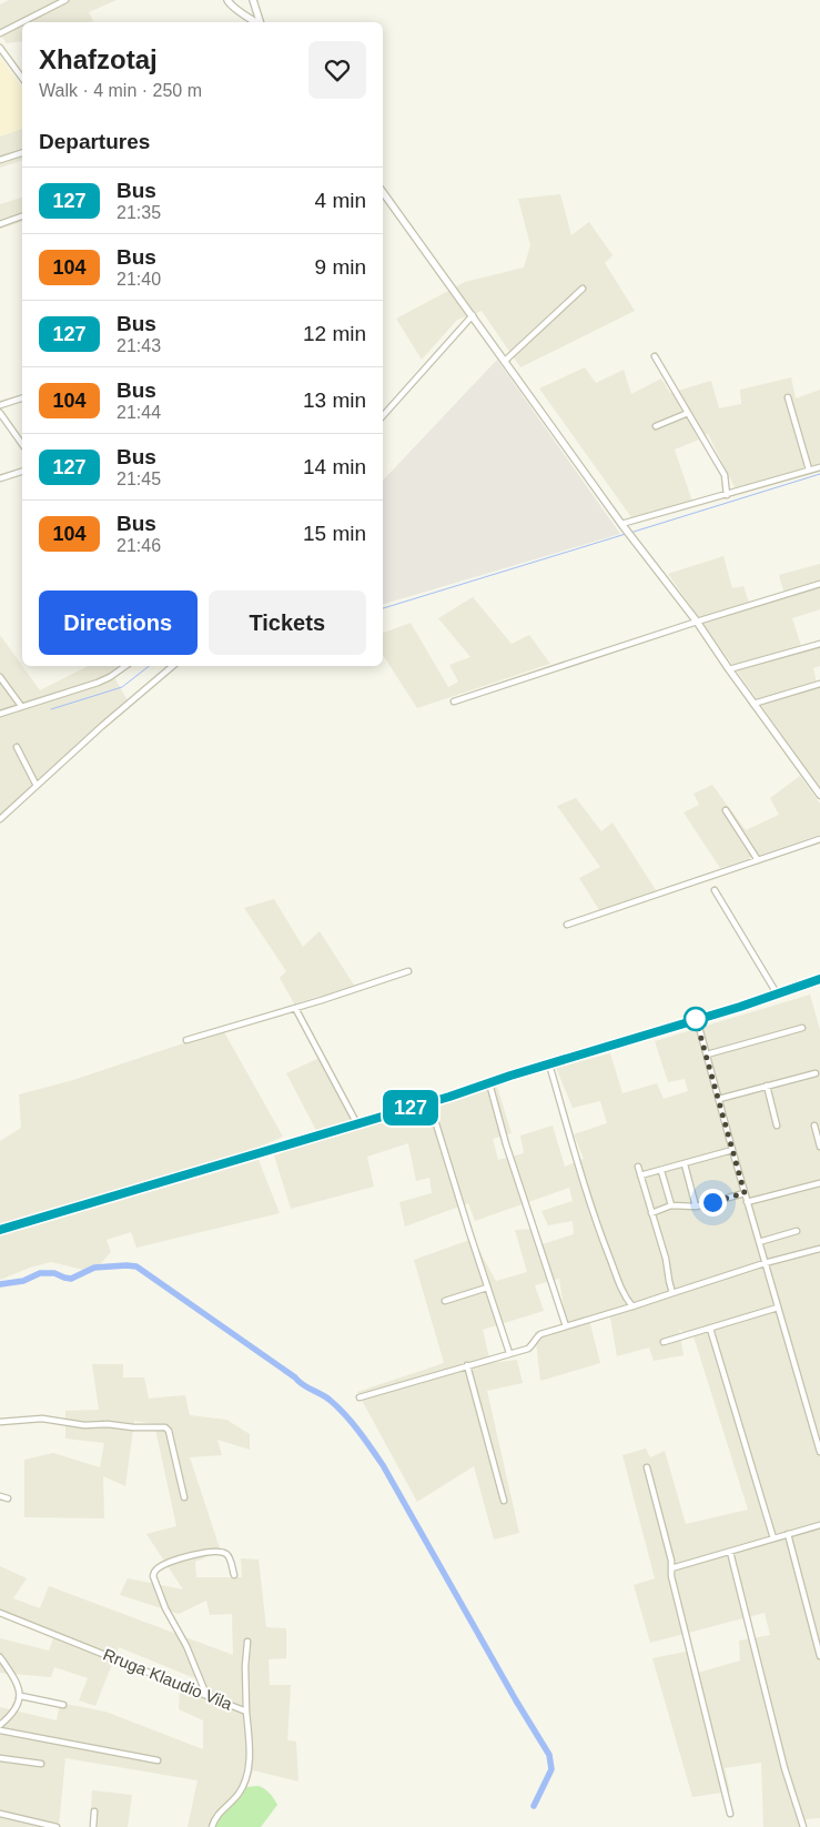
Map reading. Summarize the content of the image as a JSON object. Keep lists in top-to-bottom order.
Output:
{
  "streets": {
    "street": ["Rruga Klaudio Vila"]
  },
  "lines": ["bus line 127"],
  "page": {
    "on_map": "127",
    "heading": [
      ["Xhafzotaj", "Walk · 4 min · 250 m"],
      "Departures"
    ],
    "list": [
      {
        "mark": "127",
        "name": "Bus",
        "note": "21:35",
        "value": "4 min"
      },
      {
        "mark": "104",
        "name": "Bus",
        "note": "21:40",
        "value": "9 min"
      },
      {
        "mark": "127",
        "name": "Bus",
        "note": "21:43",
        "value": "12 min"
      },
      {
        "mark": "104",
        "name": "Bus",
        "note": "21:44",
        "value": "13 min"
      },
      {
        "mark": "127",
        "name": "Bus",
        "note": "21:45",
        "value": "14 min"
      },
      {
        "mark": "104",
        "name": "Bus",
        "note": "21:46",
        "value": "15 min"
      }
    ],
    "buttons": ["Directions", "Tickets"]
  }
}
